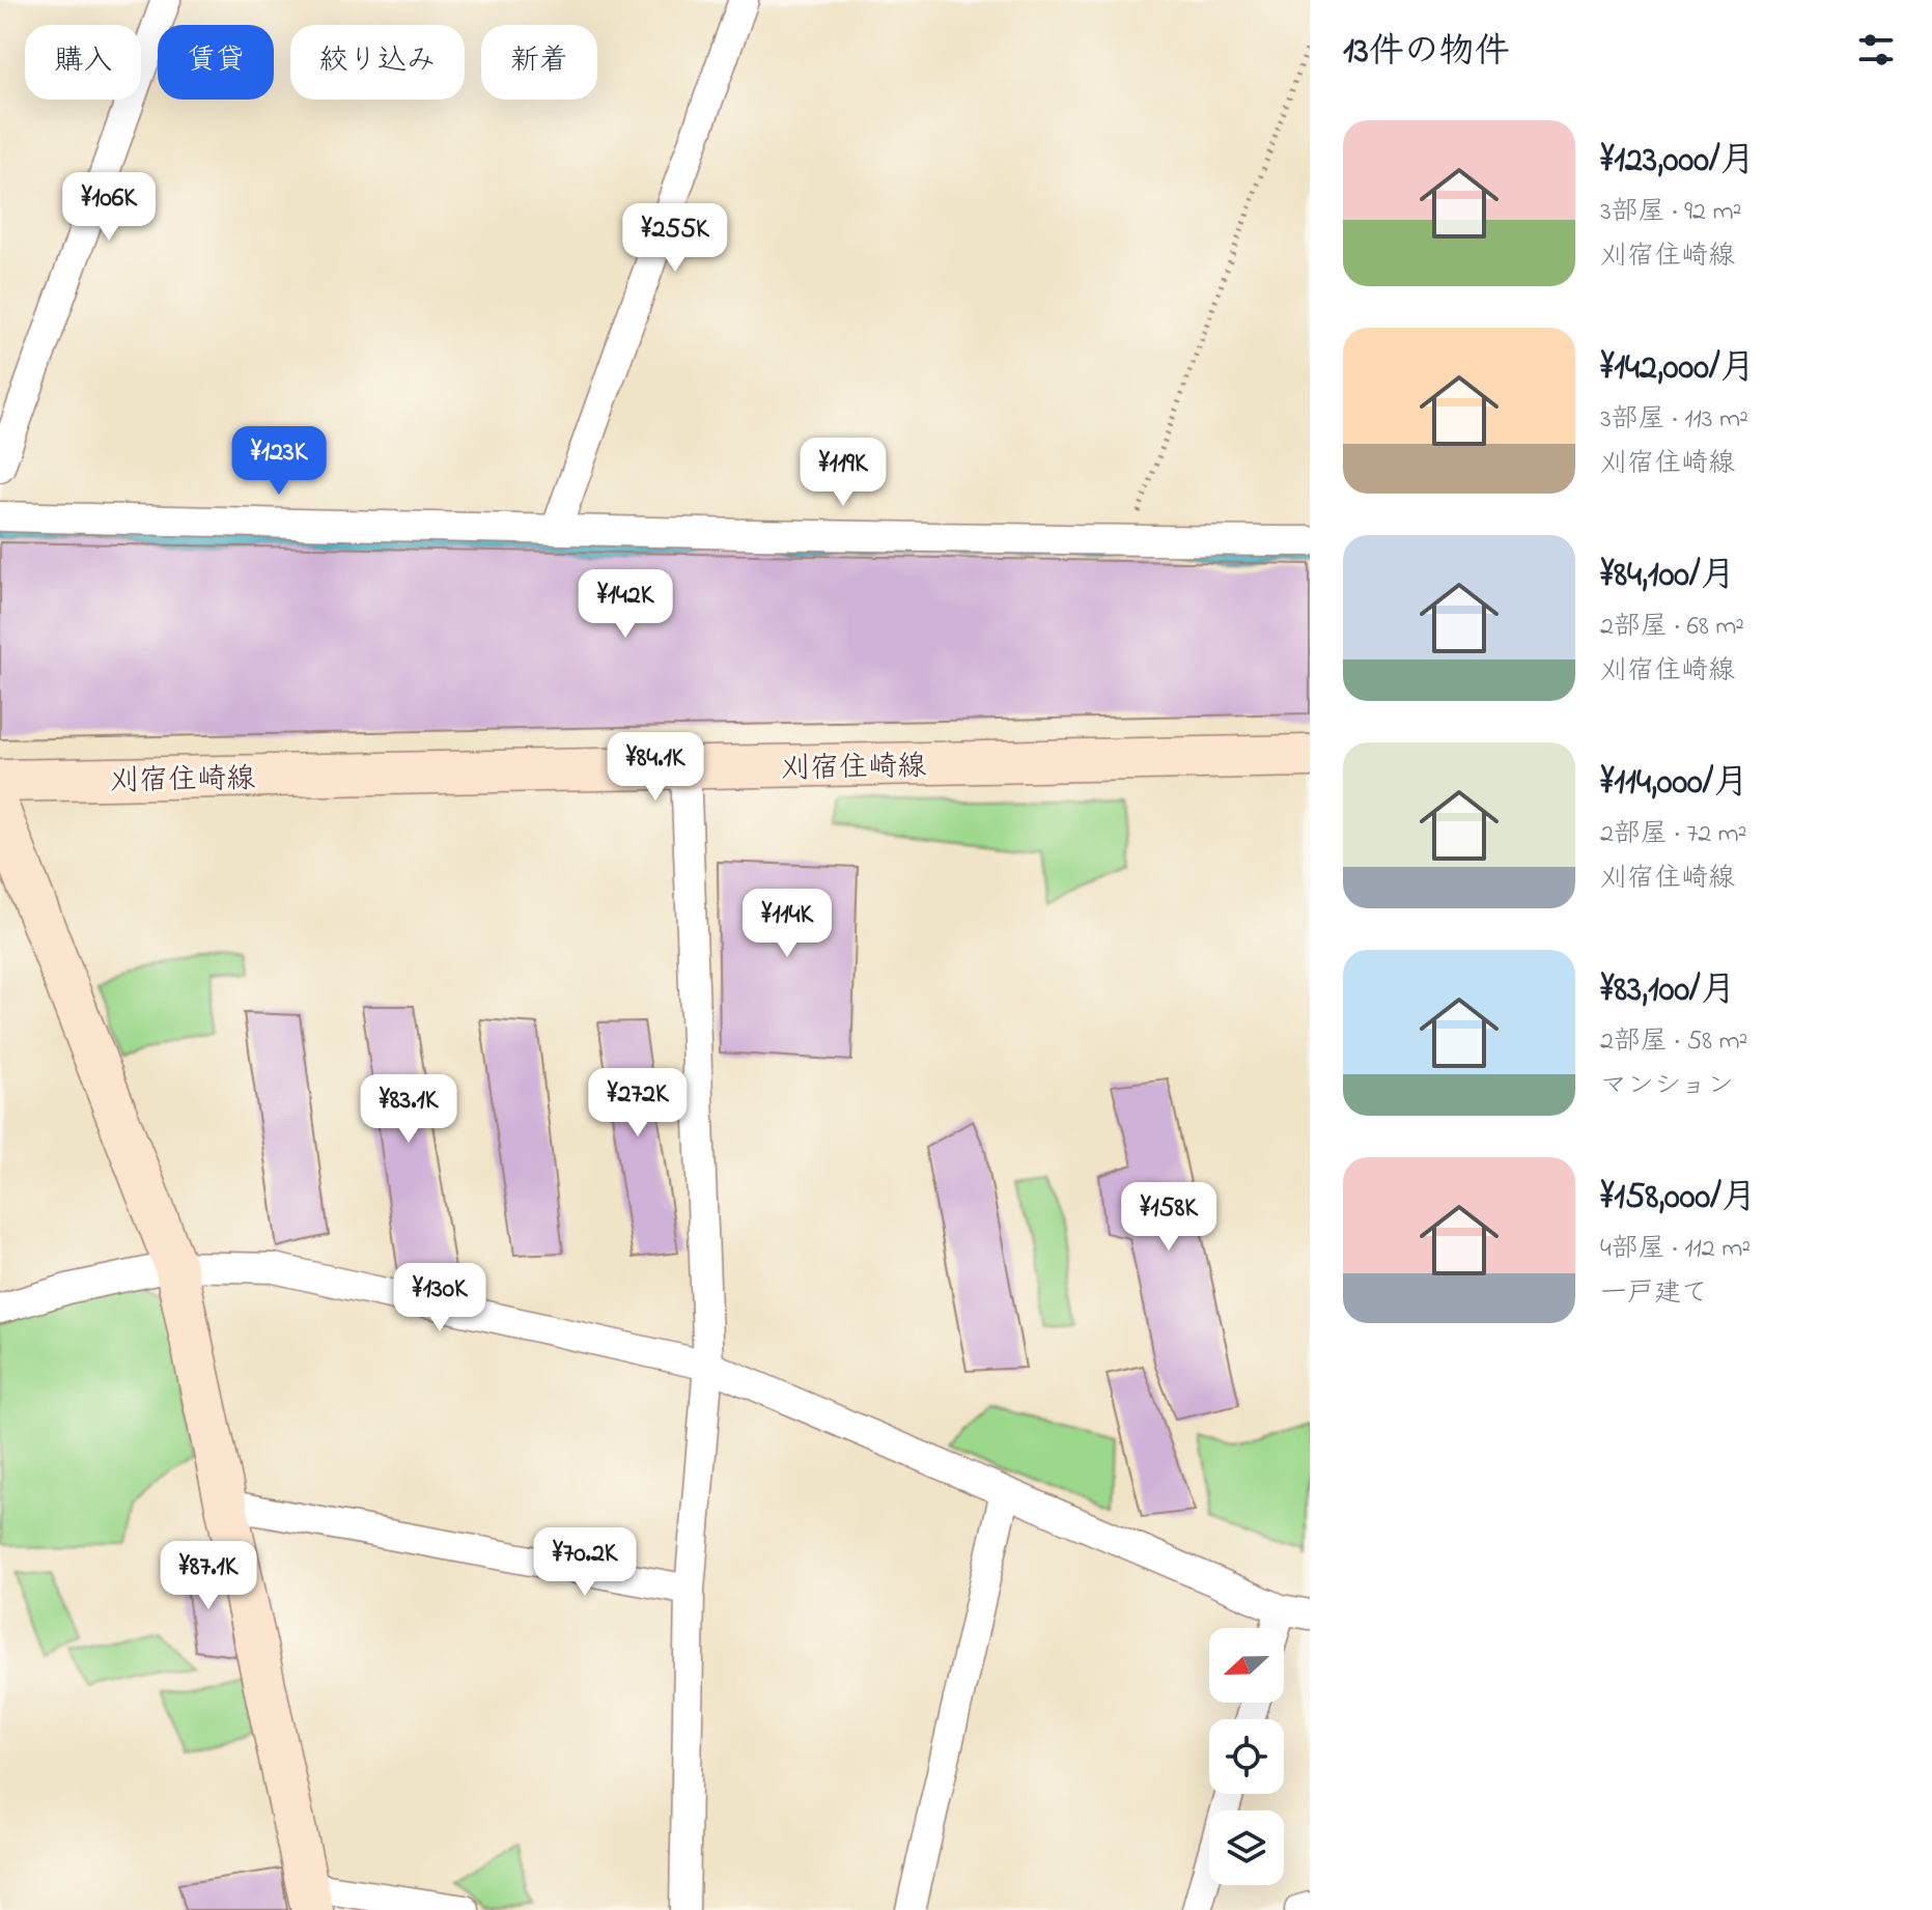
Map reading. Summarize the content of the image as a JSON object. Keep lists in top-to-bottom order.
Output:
{
  "streets": {
    "main road": ["刈宿住崎線"]
  },
  "north": "left",
  "page": {
    "heading": "13件の物件",
    "chip": [
      "購入",
      "賃貸",
      "絞り込み",
      "新着"
    ],
    "list": [
      {
        "name": "¥123,000/月",
        "note": "3部屋 · 92 m² · 刈宿住崎線"
      },
      {
        "name": "¥142,000/月",
        "note": "3部屋 · 113 m² · 刈宿住崎線"
      },
      {
        "name": "¥84,100/月",
        "note": "2部屋 · 68 m² · 刈宿住崎線"
      },
      {
        "name": "¥114,000/月",
        "note": "2部屋 · 72 m² · 刈宿住崎線"
      },
      {
        "name": "¥83,100/月",
        "note": "2部屋 · 58 m² · マンション"
      },
      {
        "name": "¥158,000/月",
        "note": "4部屋 · 112 m² · 一戸建て"
      }
    ],
    "price": [
      "¥106K",
      "¥255K",
      "¥123K",
      "¥119K",
      "¥142K",
      "¥84.1K",
      "¥114K",
      "¥272K",
      "¥83.1K",
      "¥158K",
      "¥130K",
      "¥70.2K",
      "¥87.1K"
    ]
  }
}
